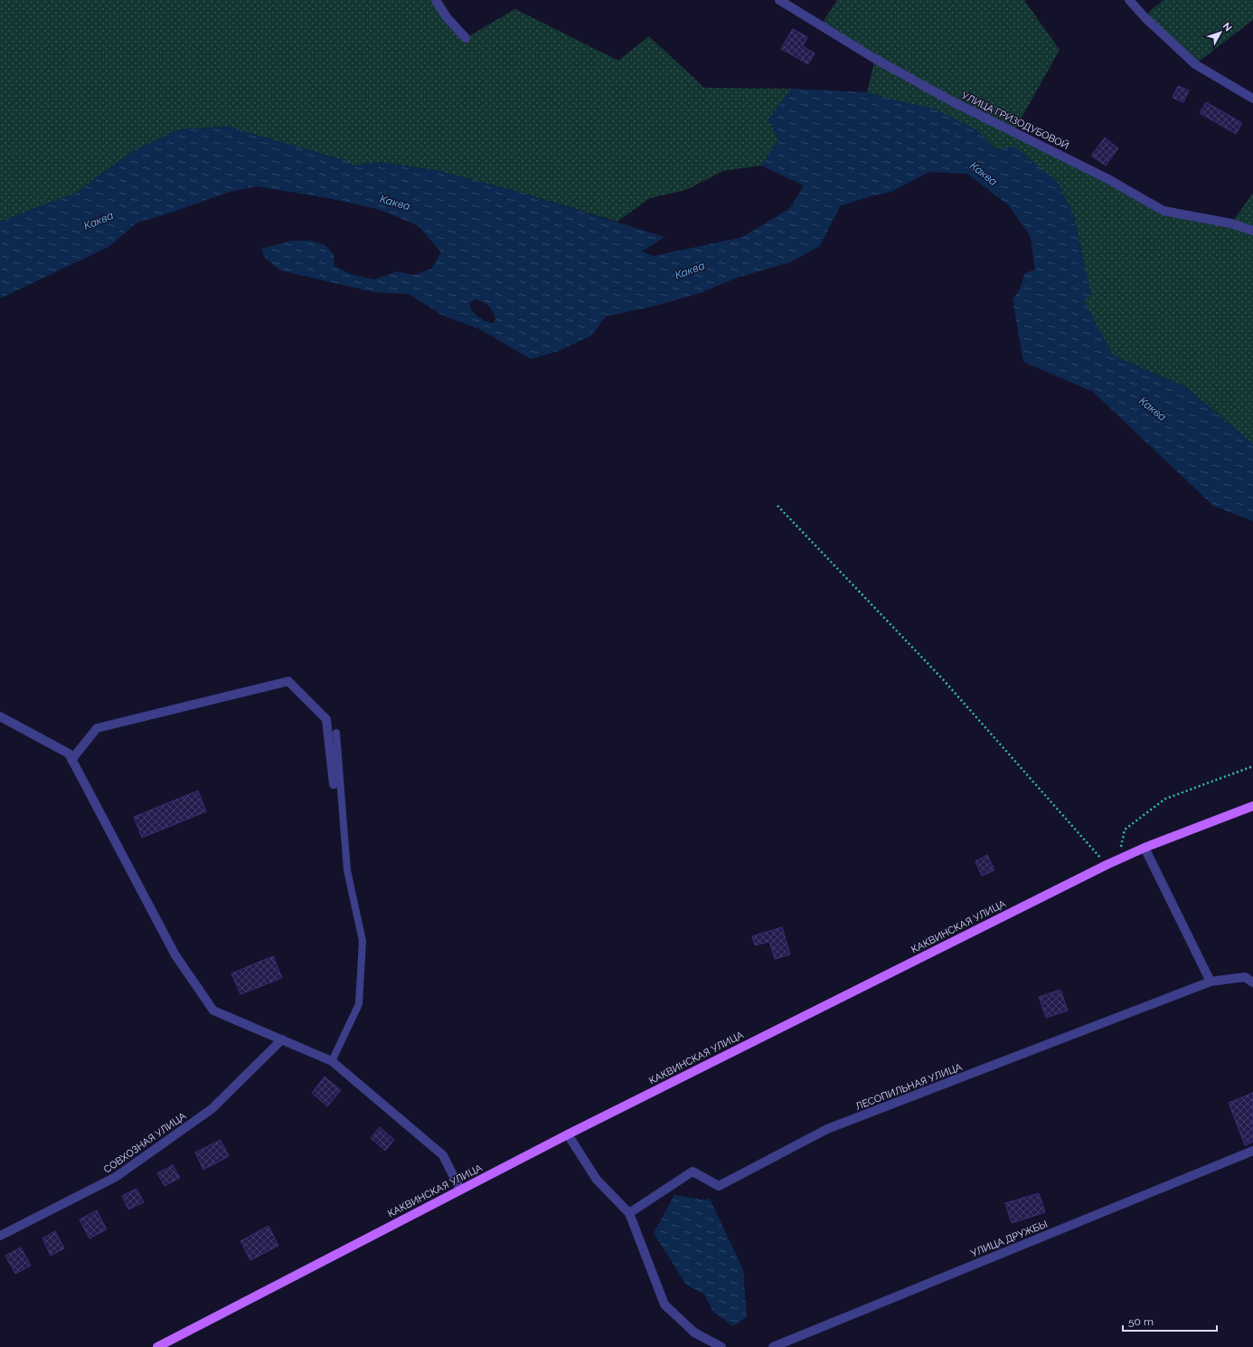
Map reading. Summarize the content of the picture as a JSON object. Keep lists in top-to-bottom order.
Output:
{
  "streets": {
    "main road": ["КАКВИНСКАЯ УЛИЦА"],
    "street": [
      "УЛИЦА ГРИЗОДУБОВОЙ",
      "ЛЕСОПИЛЬНАЯ УЛИЦА",
      "СОВХОЗНАЯ УЛИЦА",
      "УЛИЦА ДРУЖБЫ"
    ]
  },
  "water": ["Каква"],
  "scale_bar": "50 m",
  "north": "top right"
}
